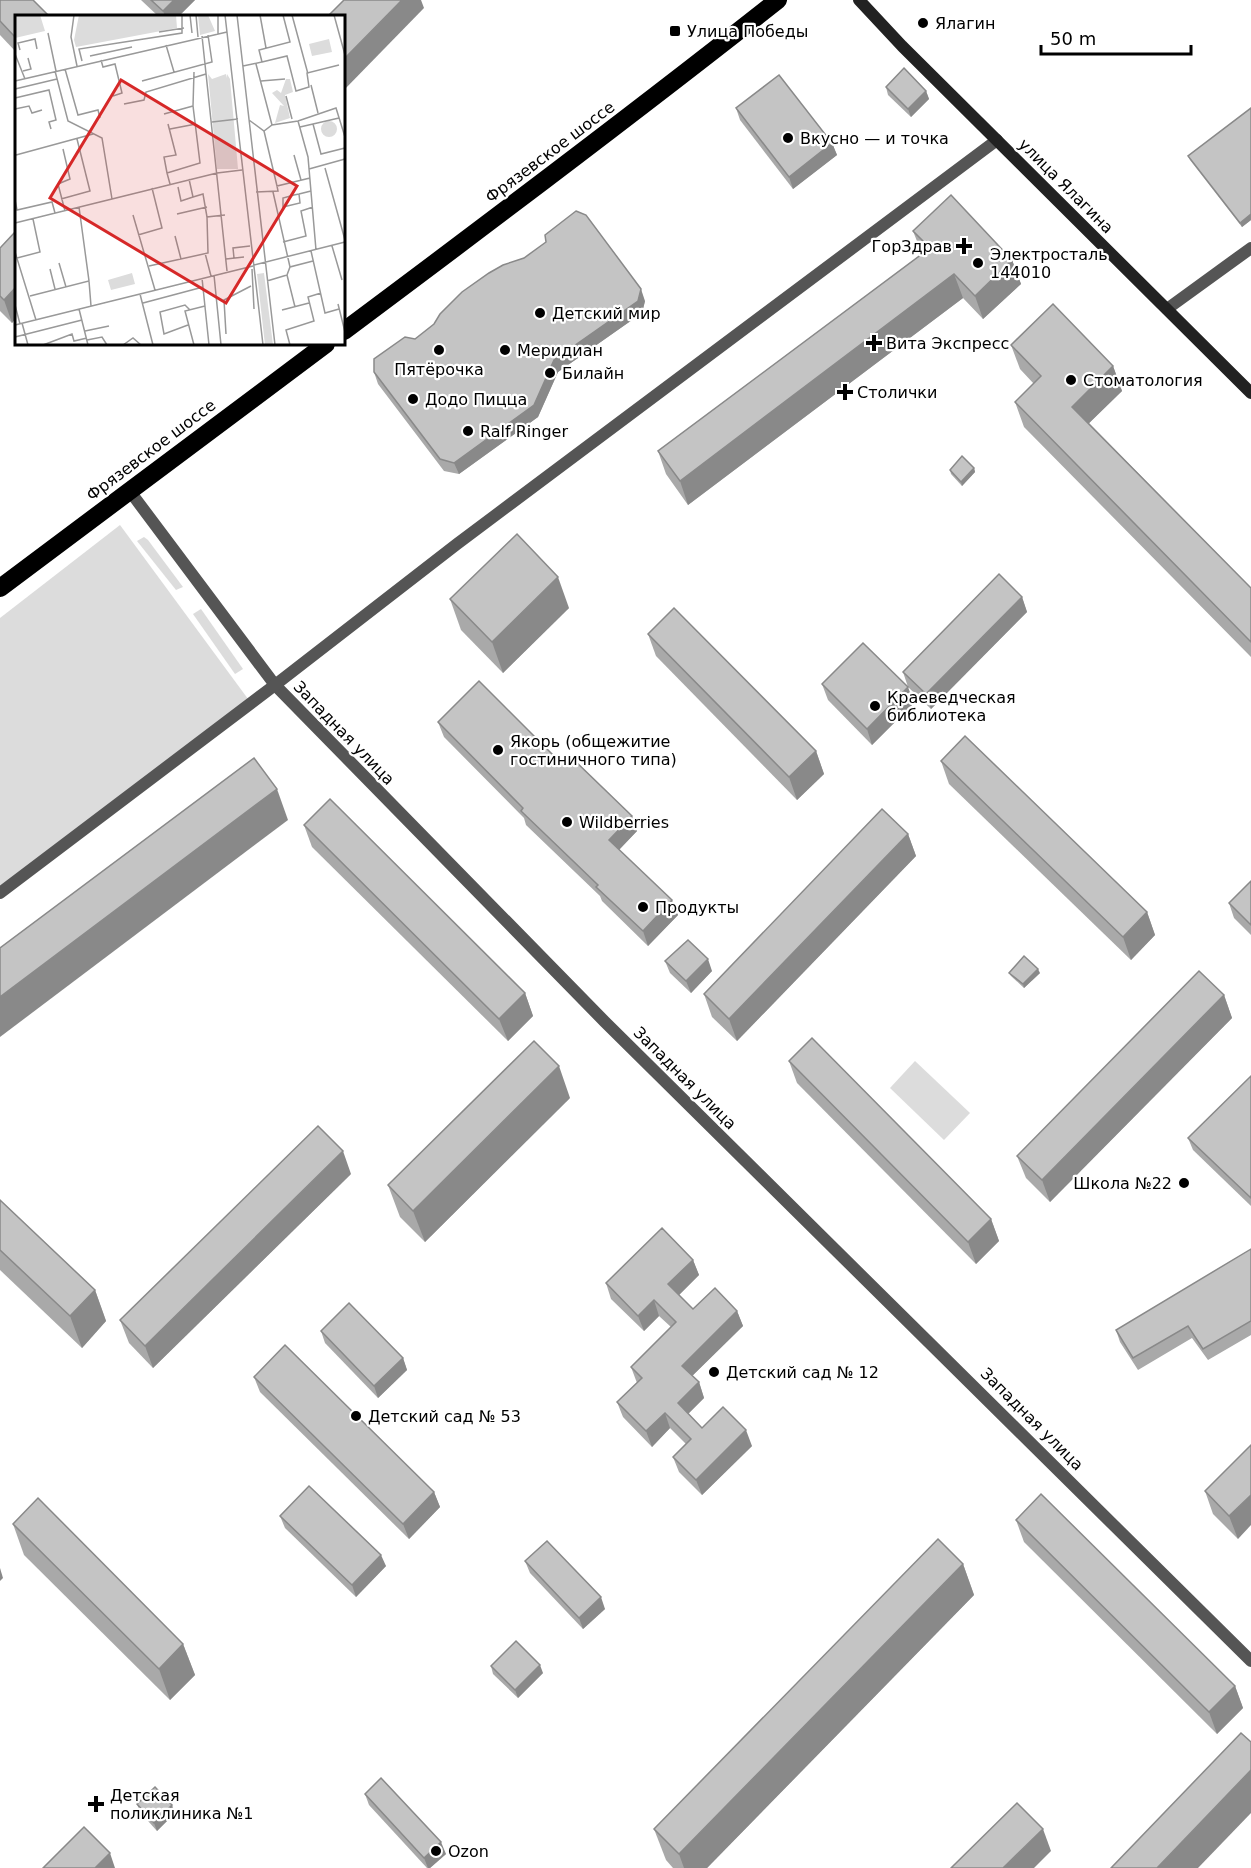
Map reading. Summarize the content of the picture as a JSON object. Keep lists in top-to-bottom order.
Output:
{
  "streets": {
    "highway": ["Фрязевское шоссе"],
    "street": ["улица Ялагина", "Западная улица"]
  },
  "crossings": [
    ["Фрязевское шоссе", "Западная улица"]
  ],
  "places": {
    "other": [
      "Ялагин",
      "Вкусно — и точка",
      "Электросталь 144010",
      "Детский мир",
      "Пятёрочка",
      "Меридиан",
      "Билайн",
      "Стоматология",
      "Додо Пицца",
      "Ralf Ringer",
      "Краеведческая библиотека",
      "Якорь (общежитие гостиничного типа)",
      "Wildberries",
      "Продукты",
      "Школа №22",
      "Детский сад № 12",
      "Детский сад № 53",
      "Ozon"
    ],
    "transit": ["Улица Победы"],
    "health": [
      "ГорЗдрав",
      "Вита Экспресс",
      "Столички",
      "Детская поликлиника №1"
    ]
  },
  "scale_bar": "50 m"
}
